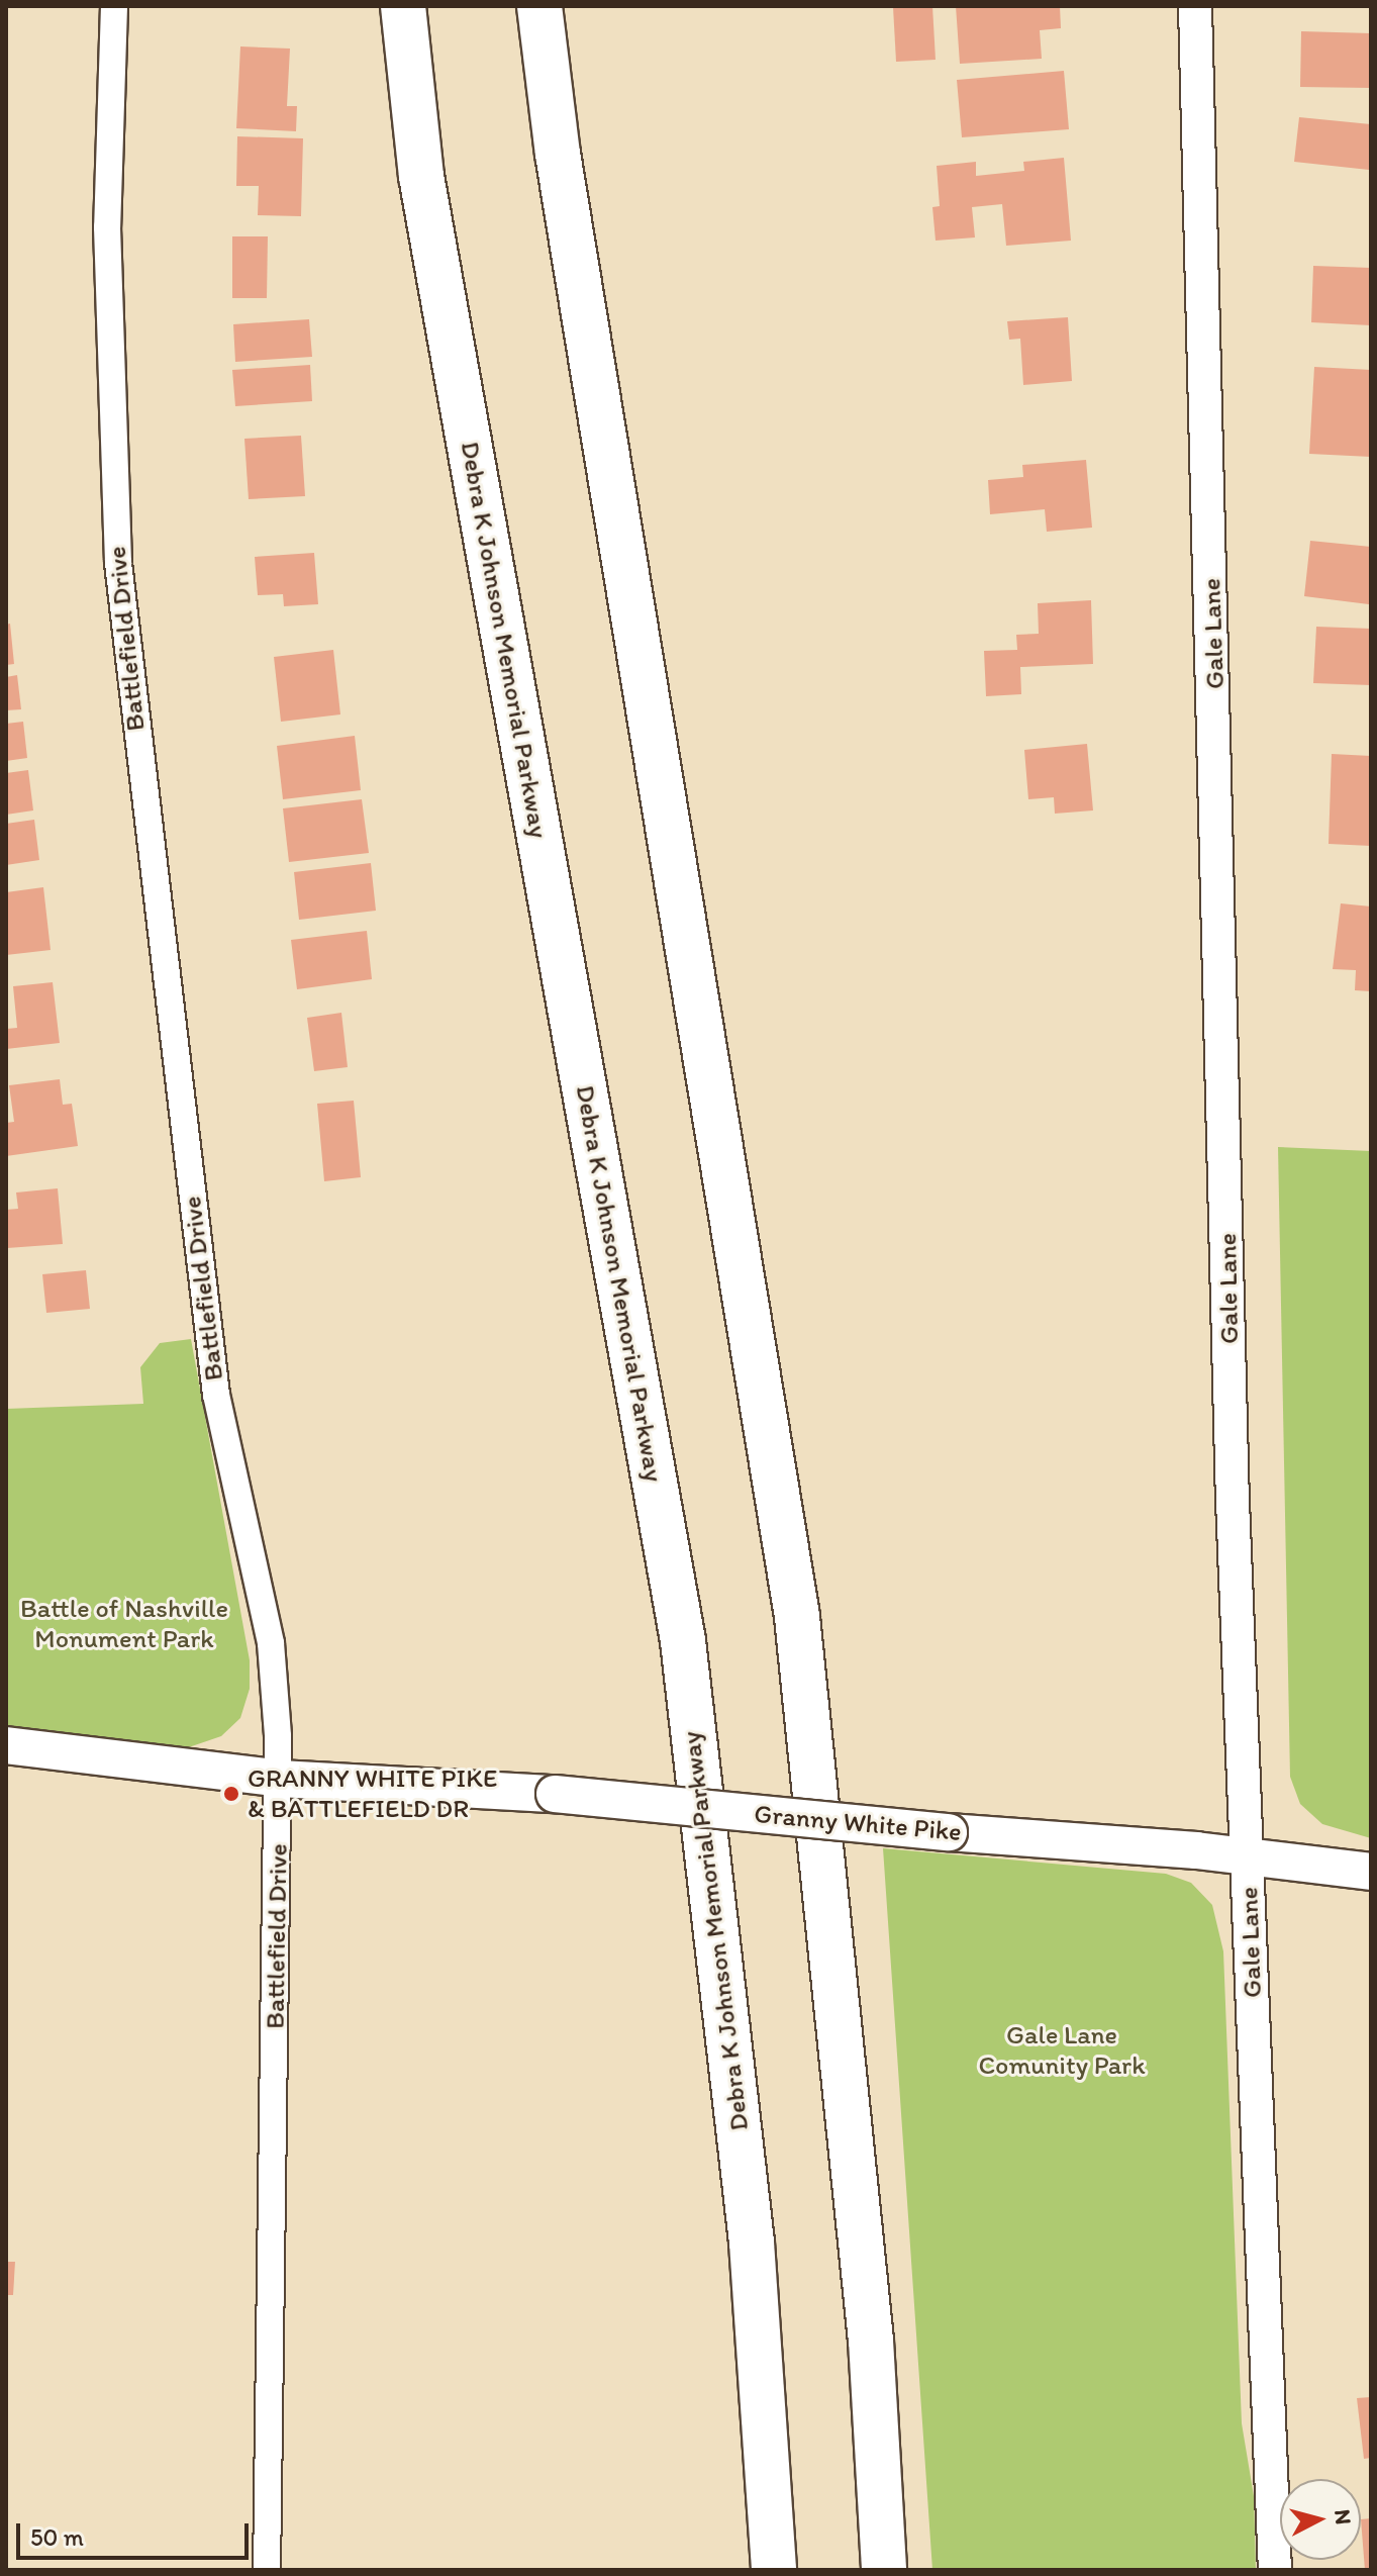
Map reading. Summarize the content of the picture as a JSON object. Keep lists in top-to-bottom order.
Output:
{
  "streets": {
    "highway": ["Debra K Johnson Memorial Parkway"],
    "main road": ["Granny White Pike"],
    "street": ["Gale Lane", "Battlefield Drive"]
  },
  "crossings": [
    ["Gale Lane", "Granny White Pike"],
    ["Battlefield Drive", "Granny White Pike"]
  ],
  "parks": ["Battle of Nashville Monument Park", "Gale Lane Comunity Park"],
  "places": ["GRANNY WHITE PIKE & BATTLEFIELD DR"],
  "scale_bar": "50 m",
  "north": "right"
}
